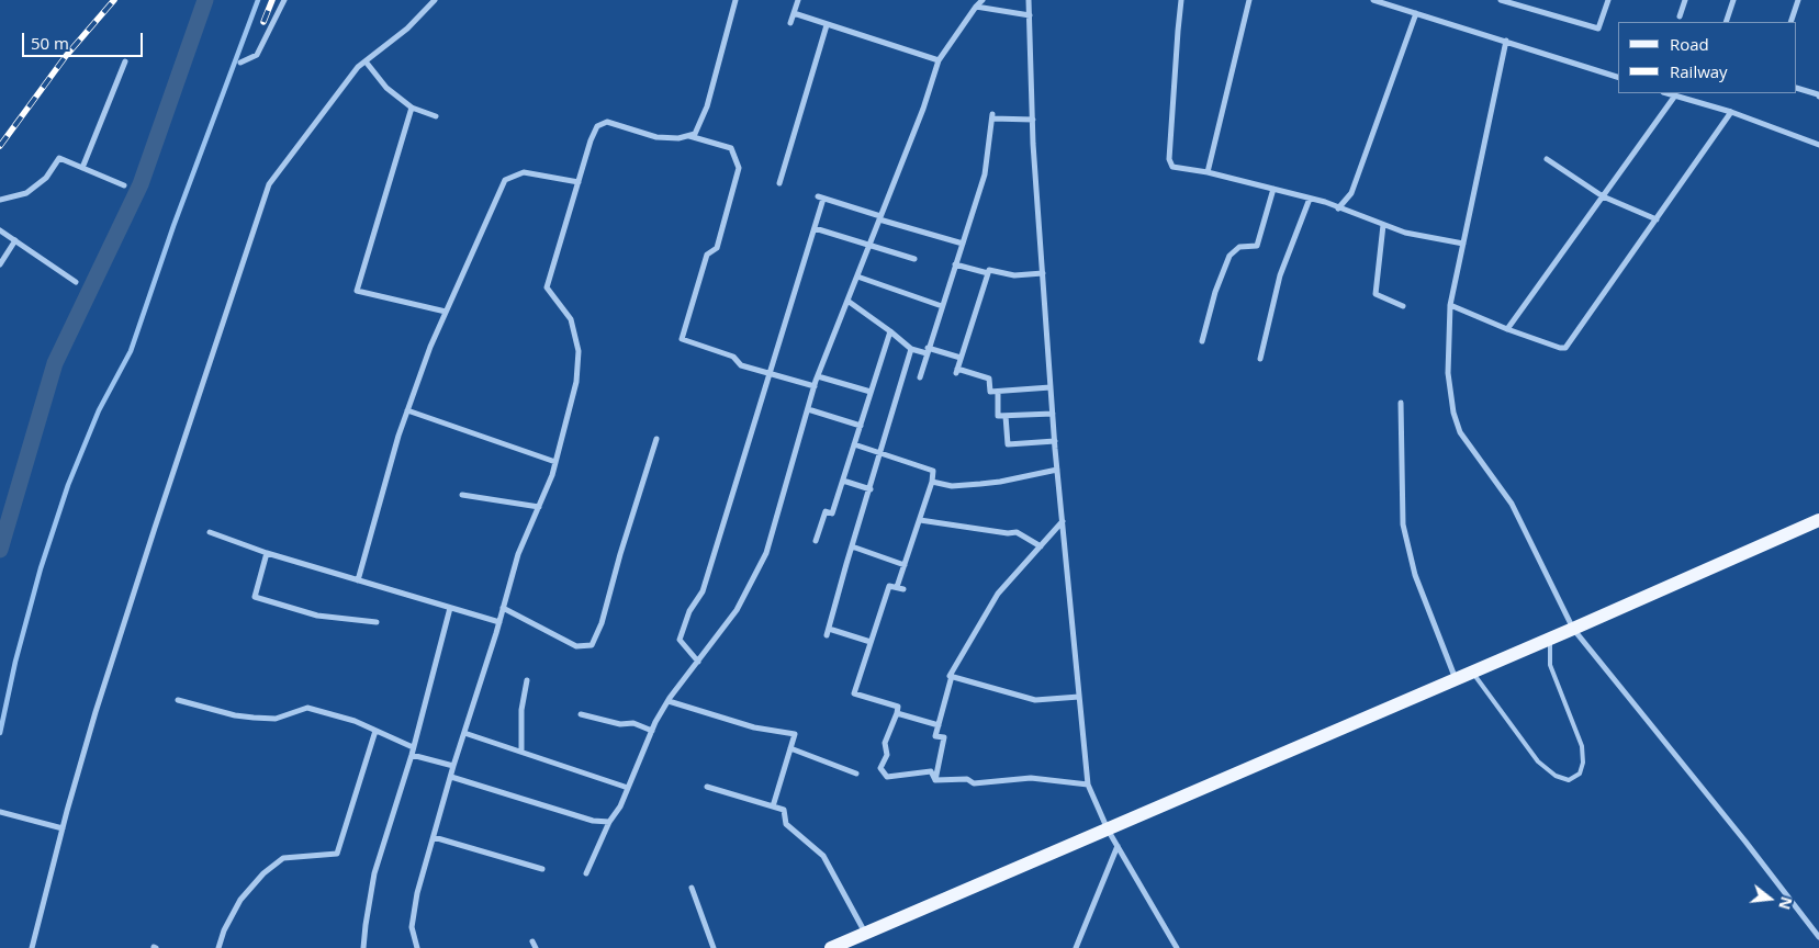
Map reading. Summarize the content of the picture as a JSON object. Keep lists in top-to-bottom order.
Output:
{
  "legend": ["Road", "Railway"],
  "scale_bar": "50 m",
  "north": "right"
}
